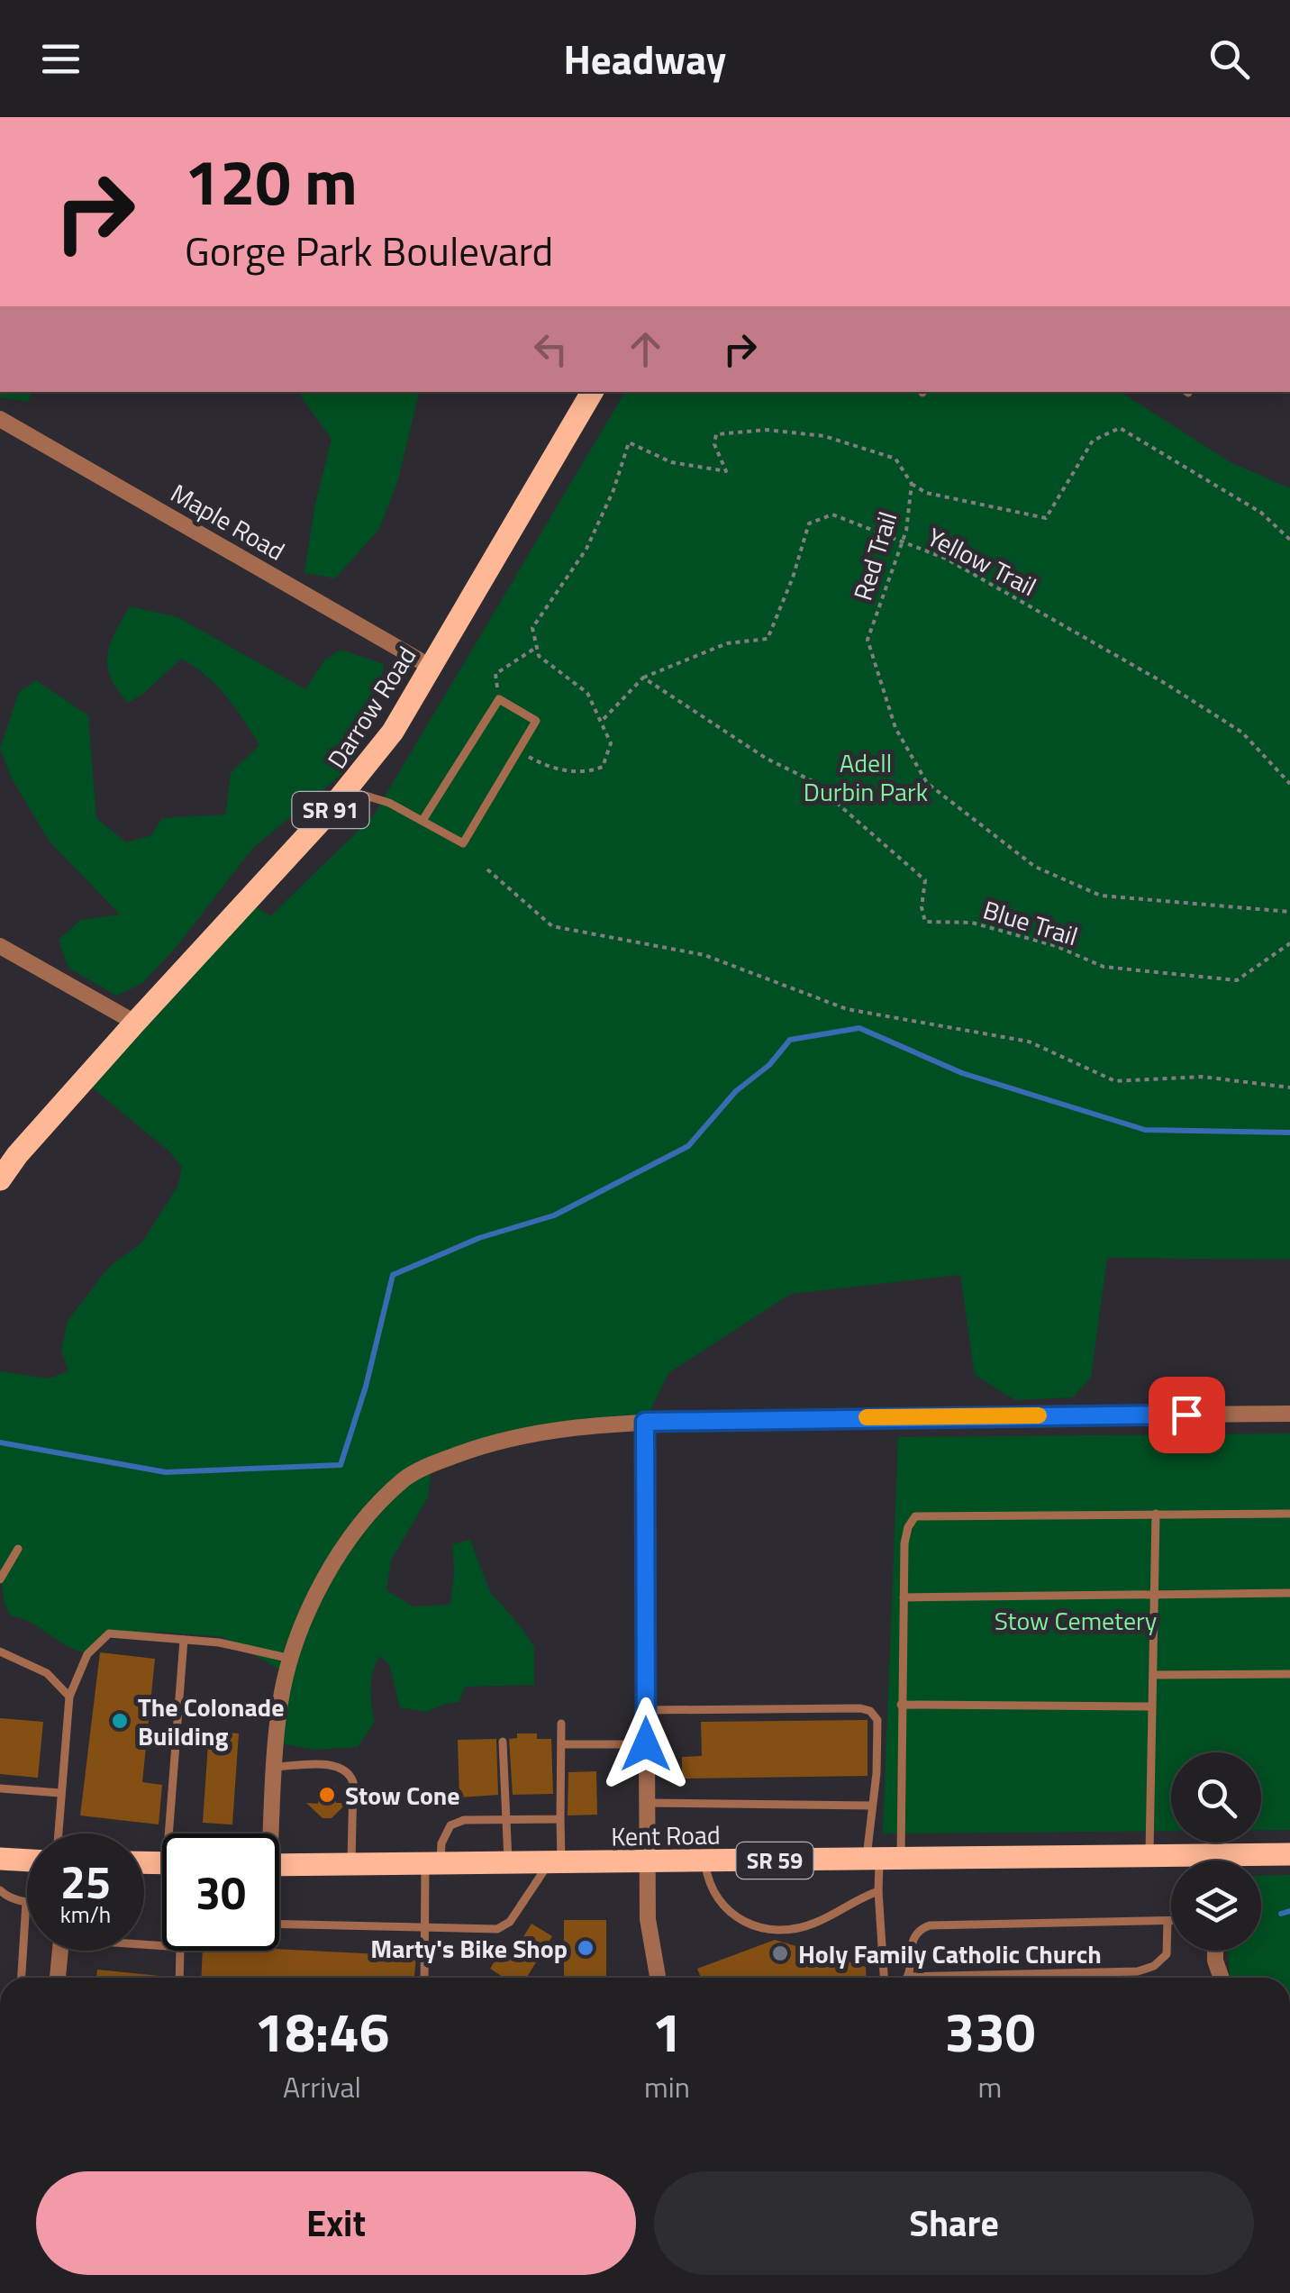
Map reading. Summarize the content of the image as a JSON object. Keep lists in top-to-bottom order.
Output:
{
  "streets": {
    "main road": [
      "Darrow Road",
      "SR 91",
      "Kent Road",
      "SR 59"
    ],
    "street": ["Maple Road"],
    "path": ["Red Trail", "Yellow Trail", "Blue Trail"]
  },
  "crossings": [
    ["Maple Road", "Darrow Road"],
    ["Red Trail", "Yellow Trail"],
    ["Yellow Trail", "Blue Trail"]
  ],
  "parks": ["Adell Durbin Park", "Stow Cemetery"],
  "places": [
    "The Colonade Building",
    "Stow Cone",
    "Marty's Bike Shop",
    "Holy Family Catholic Church"
  ],
  "page": {
    "header": "Headway",
    "turn": ["120 m", "Gorge Park Boulevard"],
    "speed": "25 km/h",
    "limit": "30",
    "eta": [
      "18:46",
      "Arrival",
      "1",
      "min",
      "330",
      "m"
    ],
    "buttons": ["Exit", "Share"]
  }
}
